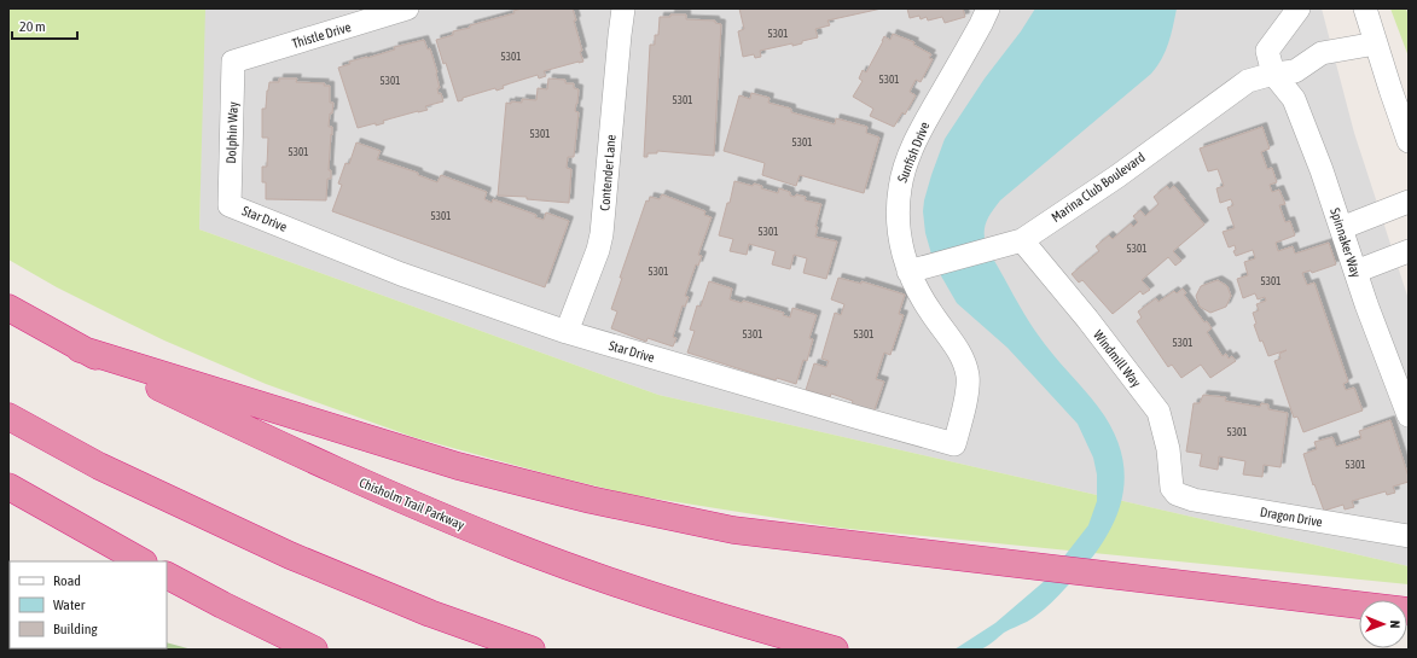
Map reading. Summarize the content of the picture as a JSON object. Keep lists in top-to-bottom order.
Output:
{
  "streets": {
    "highway": ["Chisholm Trail Parkway"],
    "street": [
      "Thistle Drive",
      "Dolphin Way",
      "Sunfish Drive",
      "Contender Lane",
      "Marina Club Boulevard",
      "Star Drive",
      "Spinnaker Way",
      "Windmill Way",
      "Dragon Drive"
    ]
  },
  "crossings": [
    ["Thistle Drive", "Dolphin Way"],
    ["Dolphin Way", "Star Drive"],
    ["Sunfish Drive", "Marina Club Boulevard"],
    ["Sunfish Drive", "Star Drive"],
    ["Contender Lane", "Star Drive"],
    ["Marina Club Boulevard", "Spinnaker Way"],
    ["Marina Club Boulevard", "Windmill Way"],
    ["Windmill Way", "Dragon Drive"]
  ],
  "house_numbers": [
    "5301",
    "5301",
    "5301",
    "5301",
    "5301",
    "5301",
    "5301",
    "5301",
    "5301",
    "5301",
    "5301",
    "5301",
    "5301",
    "5301",
    "5301",
    "5301",
    "5301",
    "5301"
  ],
  "legend": ["Road", "Water", "Building"],
  "scale_bar": "20 m",
  "north": "right"
}
